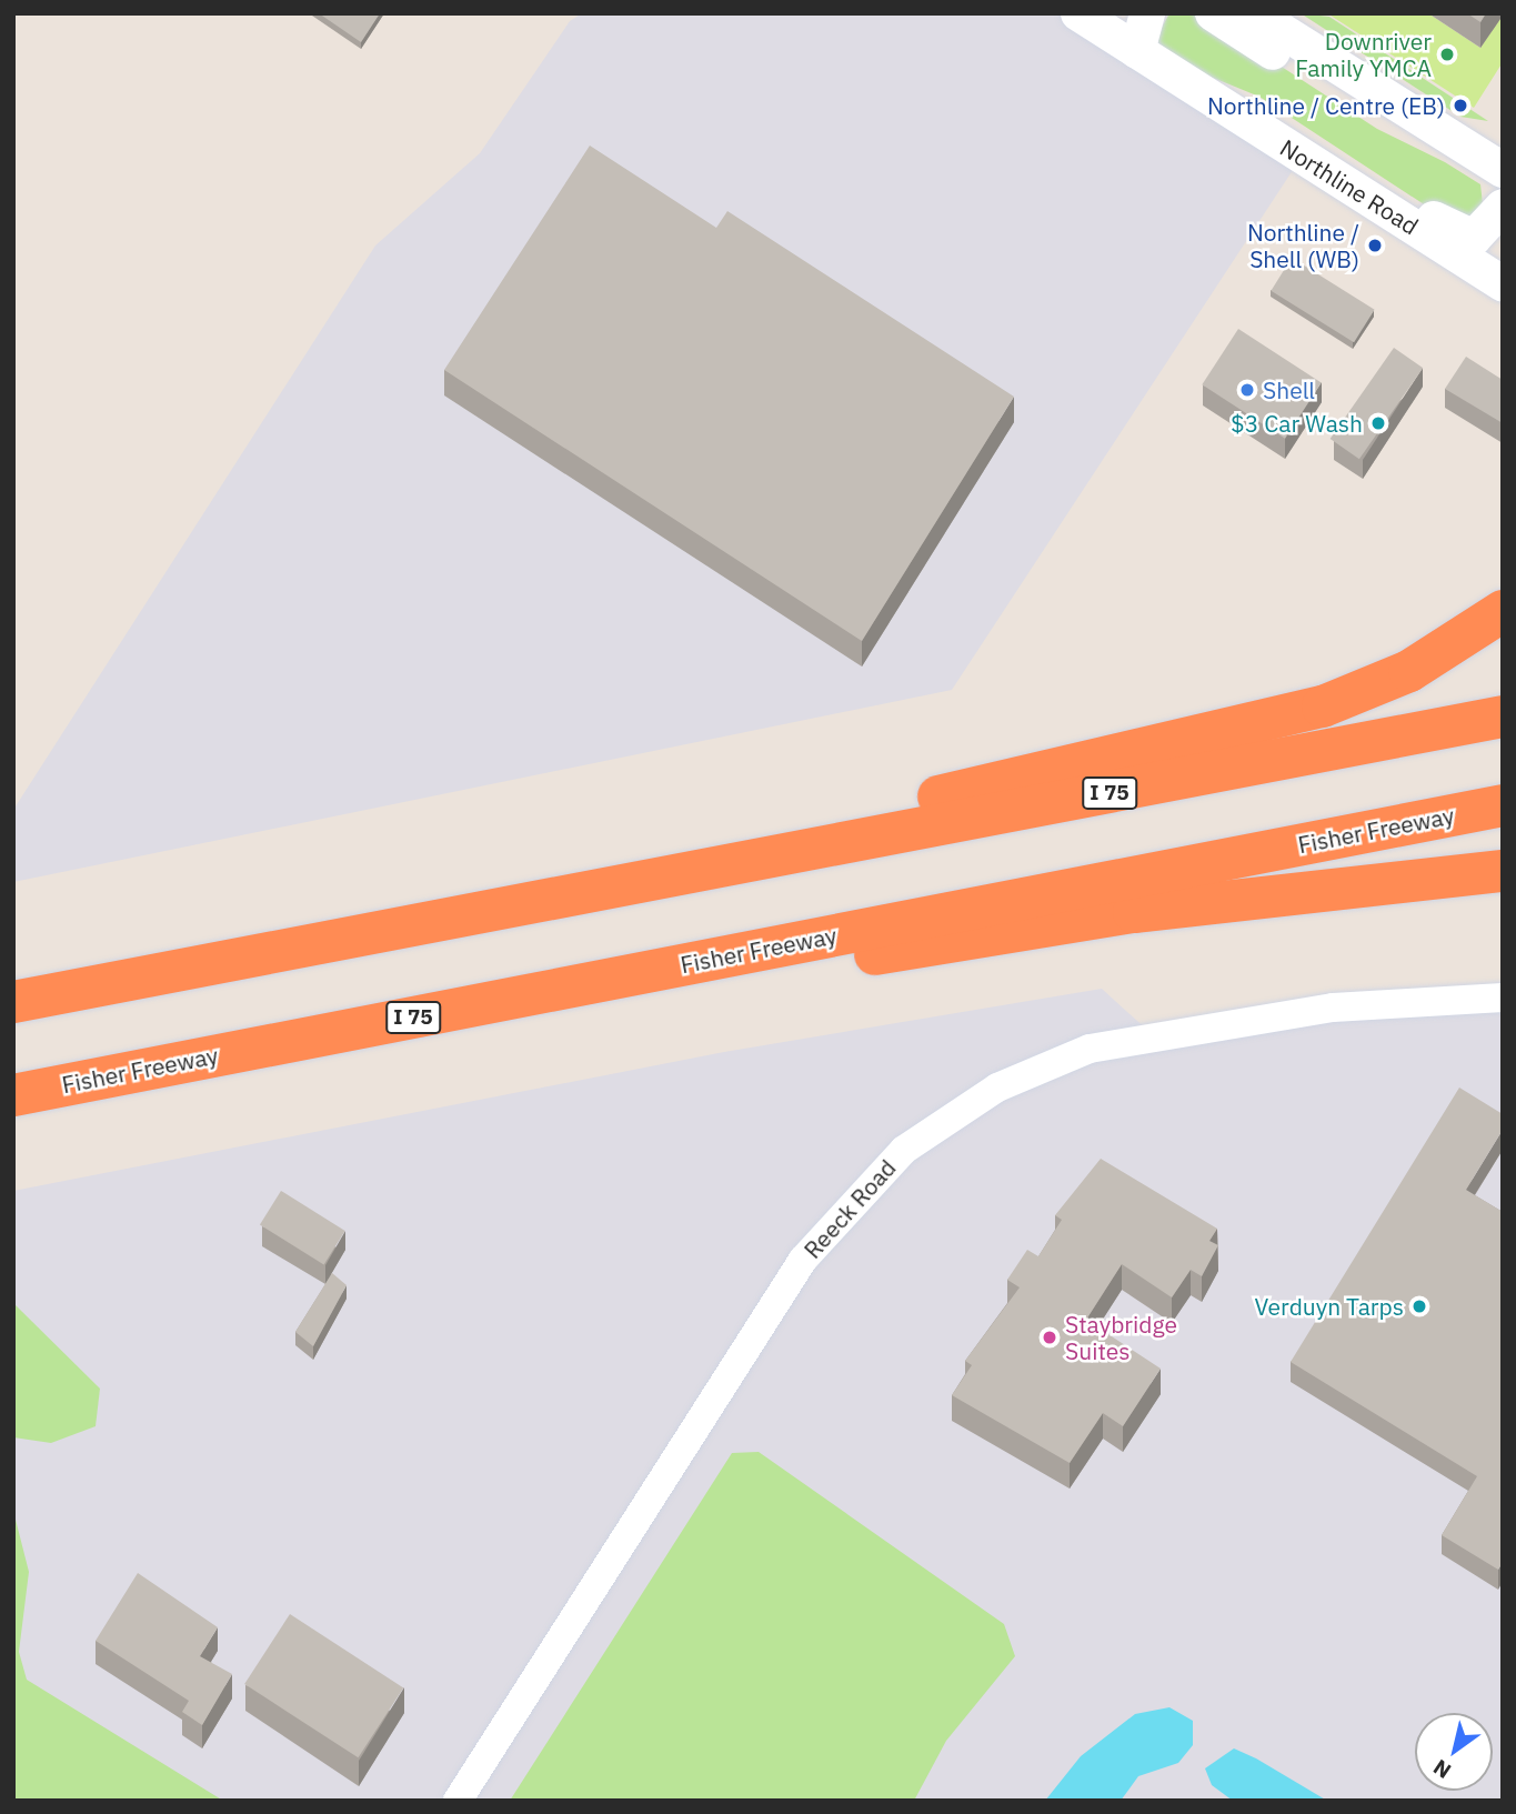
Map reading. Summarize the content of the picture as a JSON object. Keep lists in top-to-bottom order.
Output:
{
  "streets": {
    "highway": ["I 75", "Fisher Freeway"],
    "main road": ["Northline Road"],
    "street": ["Reeck Road"]
  },
  "places": [
    "Downriver Family YMCA",
    "Northline / Centre (EB)",
    "Northline / Shell (WB)",
    "Shell",
    "$3 Car Wash",
    "Verduyn Tarps",
    "Staybridge Suites"
  ],
  "north": "bottom left"
}
